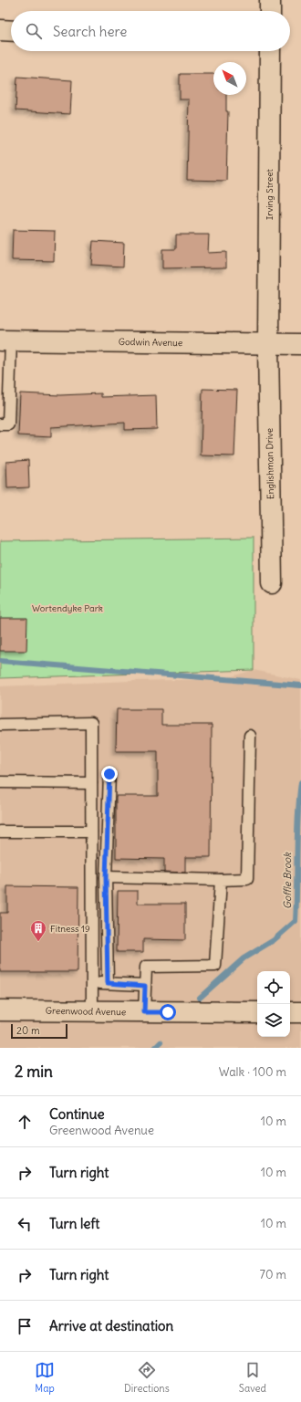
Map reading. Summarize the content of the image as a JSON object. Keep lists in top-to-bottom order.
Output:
{
  "streets": {
    "street": [
      "Irving Street",
      "Godwin Avenue",
      "Englishman Drive",
      "Greenwood Avenue"
    ]
  },
  "crossings": [
    ["Irving Street", "Godwin Avenue"],
    ["Irving Street", "Englishman Drive"],
    ["Godwin Avenue", "Englishman Drive"]
  ],
  "water": ["Goffle Brook"],
  "parks": ["Wortendyke Park"],
  "places": {
    "building": ["Fitness 19"]
  },
  "scale_bar": "20 m",
  "north": "top left",
  "page": {
    "search": "Search here",
    "scale": "20 m",
    "heading": ["2 min", "Walk · 100 m"],
    "list": [
      ["Continue", "Greenwood Avenue", "10 m"],
      ["Turn right", "10 m"],
      ["Turn left", "10 m"],
      ["Turn right", "70 m"],
      "Arrive at destination"
    ],
    "nav": ["Map", "Directions", "Saved"]
  }
}
